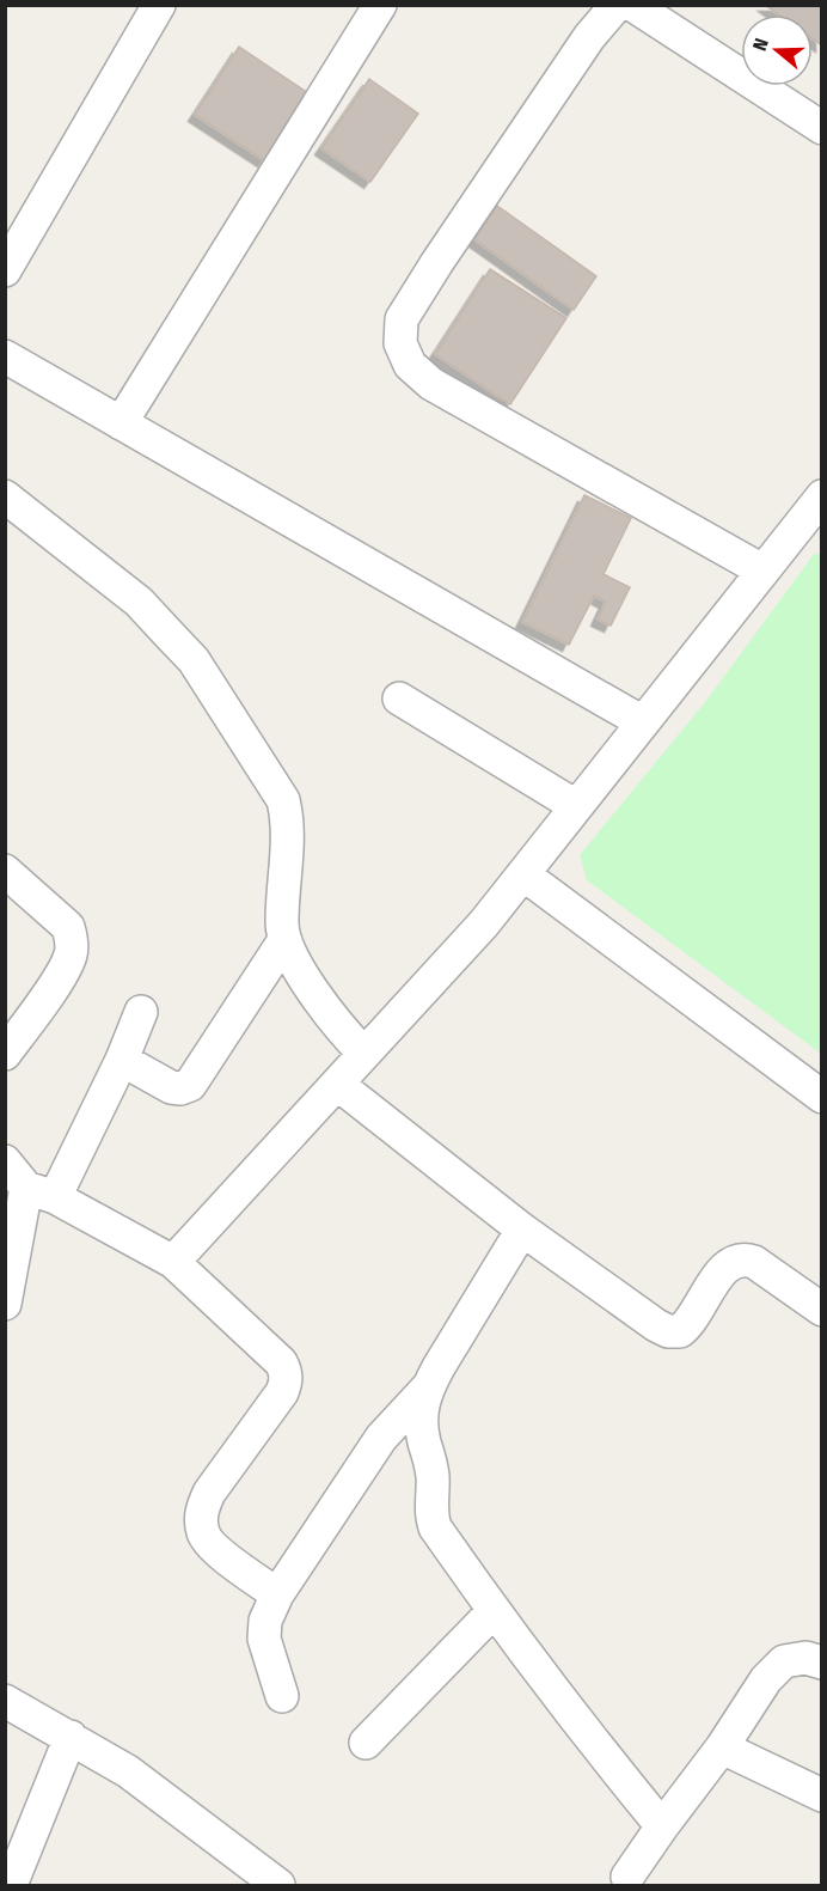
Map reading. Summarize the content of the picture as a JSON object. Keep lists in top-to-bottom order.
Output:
{
  "north": "left"
}
